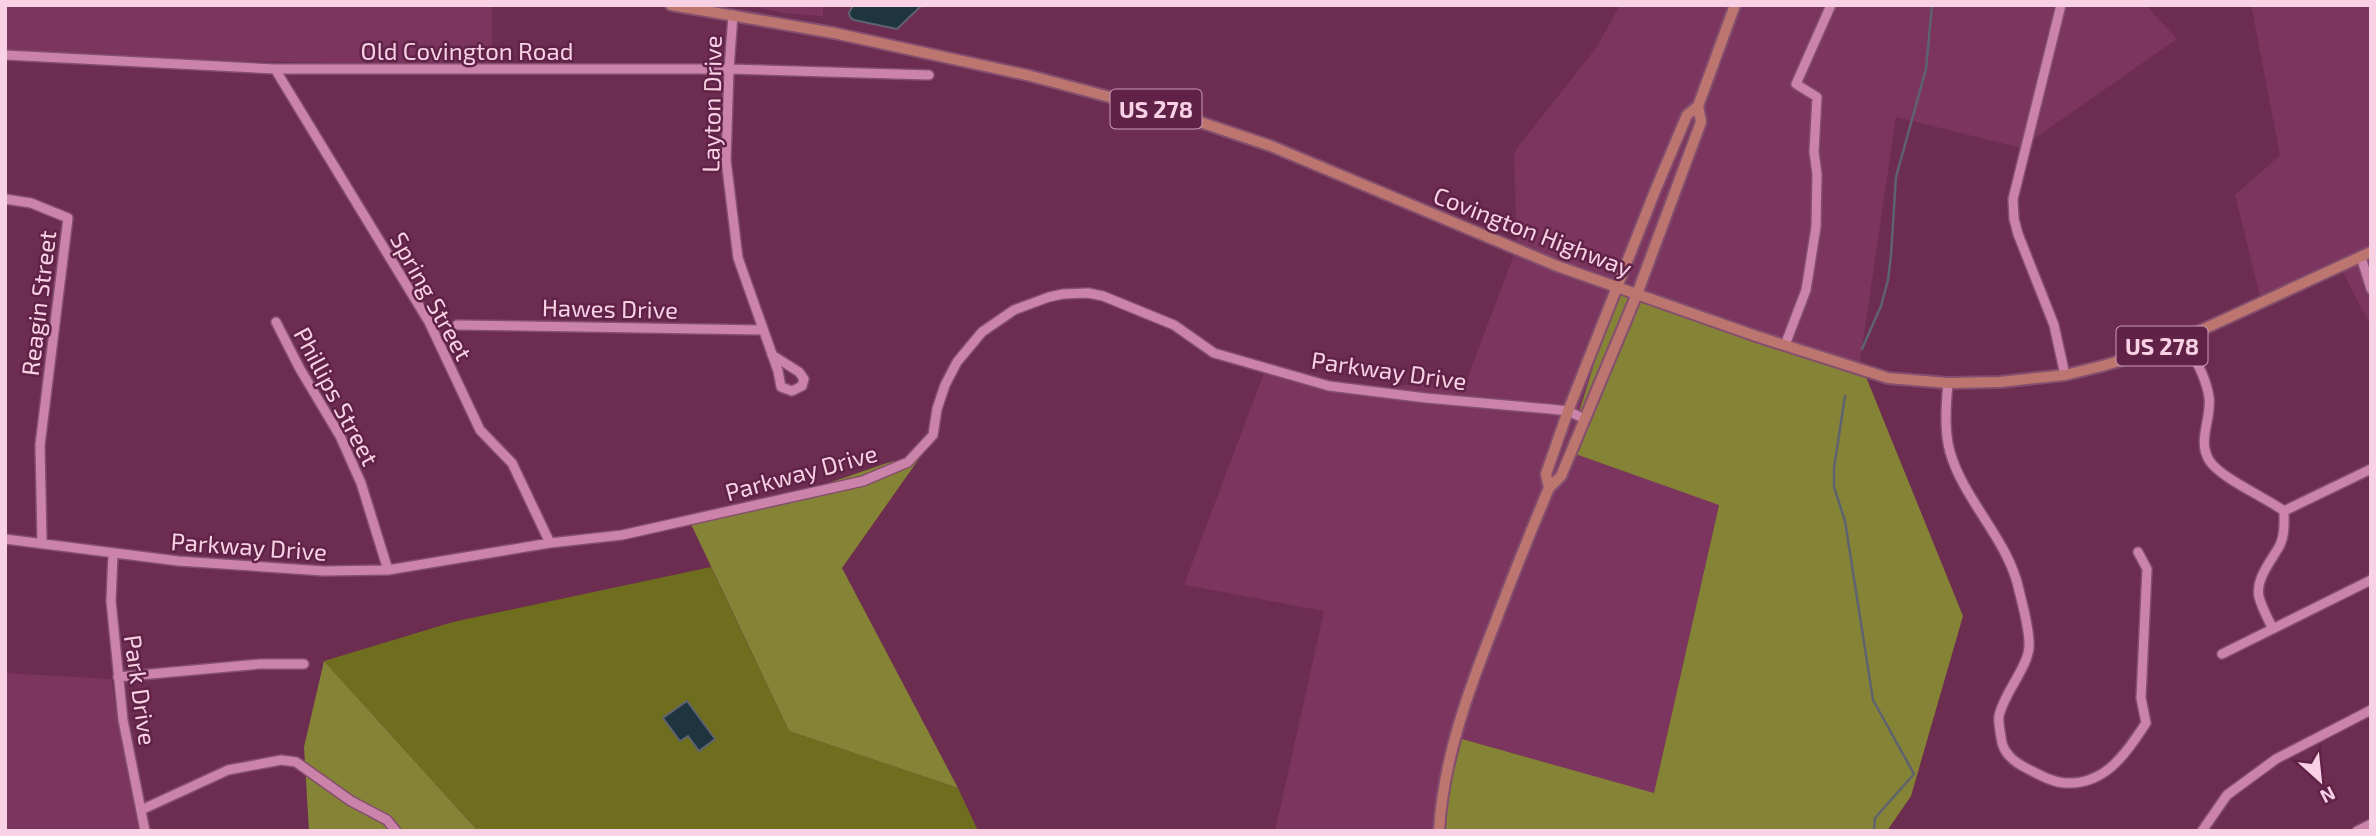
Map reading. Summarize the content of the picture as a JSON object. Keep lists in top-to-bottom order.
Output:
{
  "streets": {
    "main road": ["US 278", "Covington Highway"],
    "street": [
      "Old Covington Road",
      "Layton Drive",
      "Spring Street",
      "Reagin Street",
      "Hawes Drive",
      "Parkway Drive",
      "Phillips Street",
      "Park Drive"
    ]
  },
  "crossings": [
    ["Old Covington Road", "Layton Drive"],
    ["Old Covington Road", "Spring Street"],
    ["Layton Drive", "Covington Highway"],
    ["Layton Drive", "Hawes Drive"],
    ["Spring Street", "Parkway Drive"],
    ["Reagin Street", "Parkway Drive"],
    ["Parkway Drive", "Phillips Street"],
    ["Parkway Drive", "Park Drive"]
  ],
  "north": "bottom right"
}
